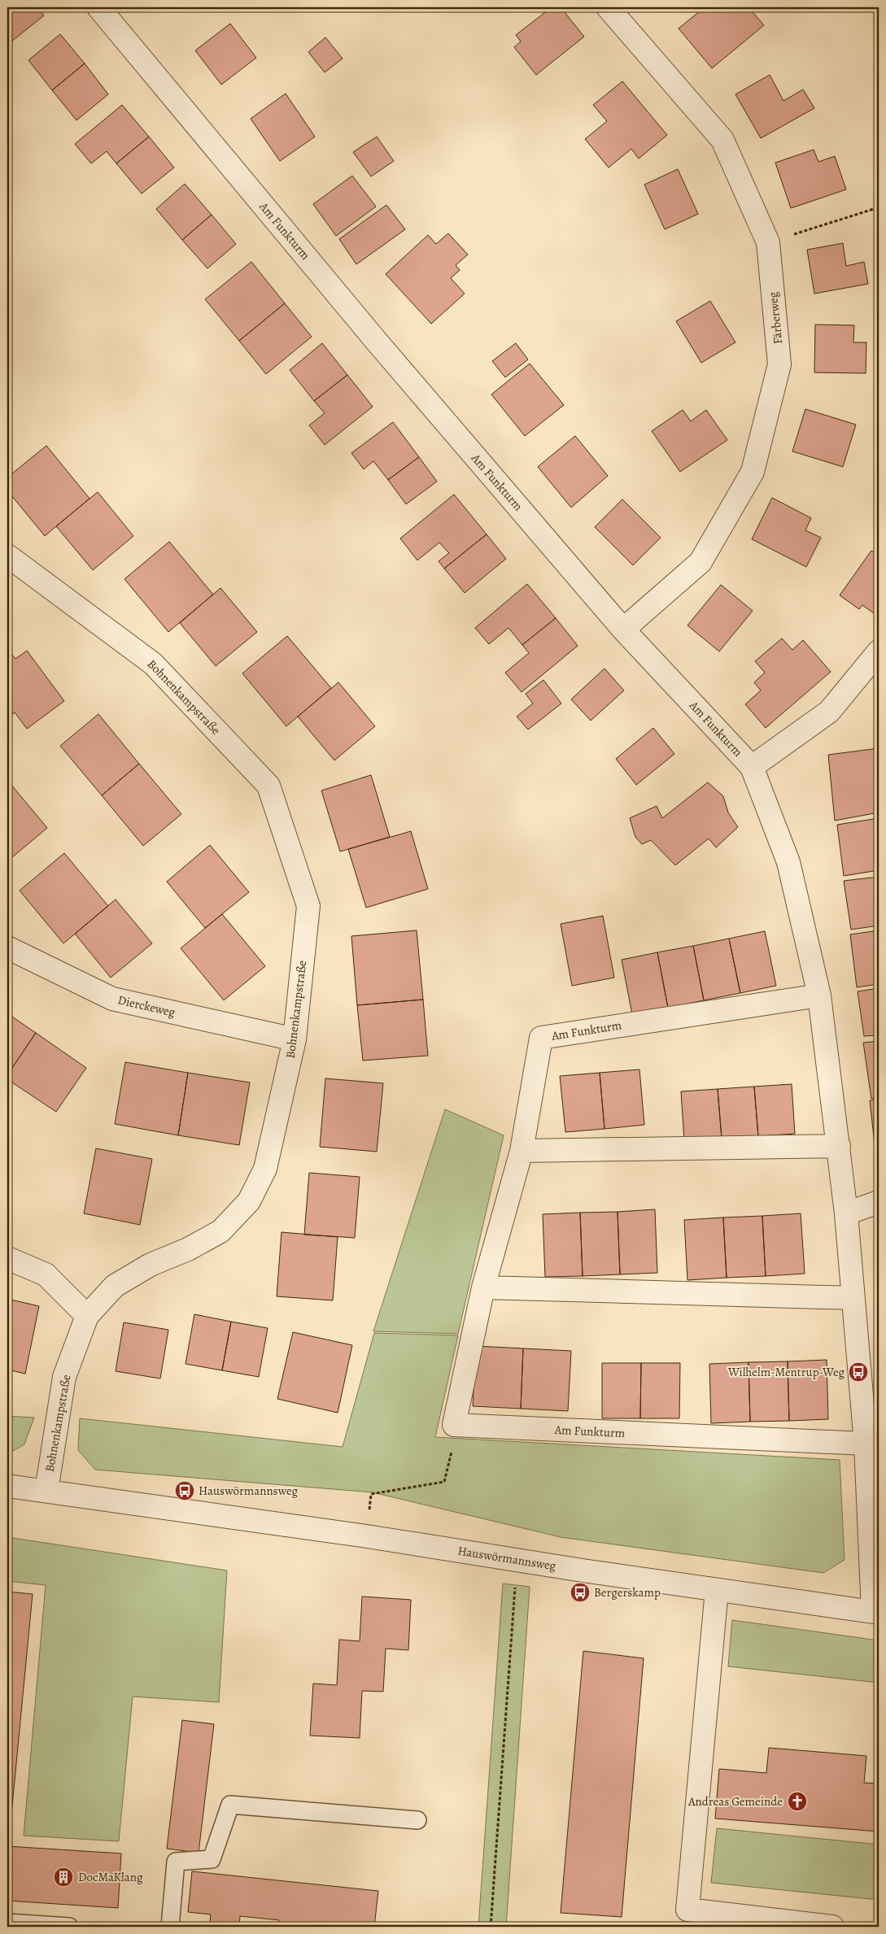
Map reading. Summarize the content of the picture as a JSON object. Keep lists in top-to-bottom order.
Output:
{
  "streets": {
    "street": [
      "Am Funkturm",
      "Färberweg",
      "Bohnenkampstraße",
      "Dierckeweg",
      "Hauswörmannsweg"
    ]
  },
  "crossings": [
    ["Am Funkturm", "Färberweg"],
    ["Am Funkturm", "Hauswörmannsweg"],
    ["Bohnenkampstraße", "Dierckeweg"],
    ["Bohnenkampstraße", "Hauswörmannsweg"]
  ],
  "places": {
    "bus stop": ["Wilhelm-Mentrup-Weg", "Hauswörmannsweg", "Bergerskamp"],
    "church": ["Andreas Gemeinde"],
    "building": ["DocMaKlang"]
  }
}
